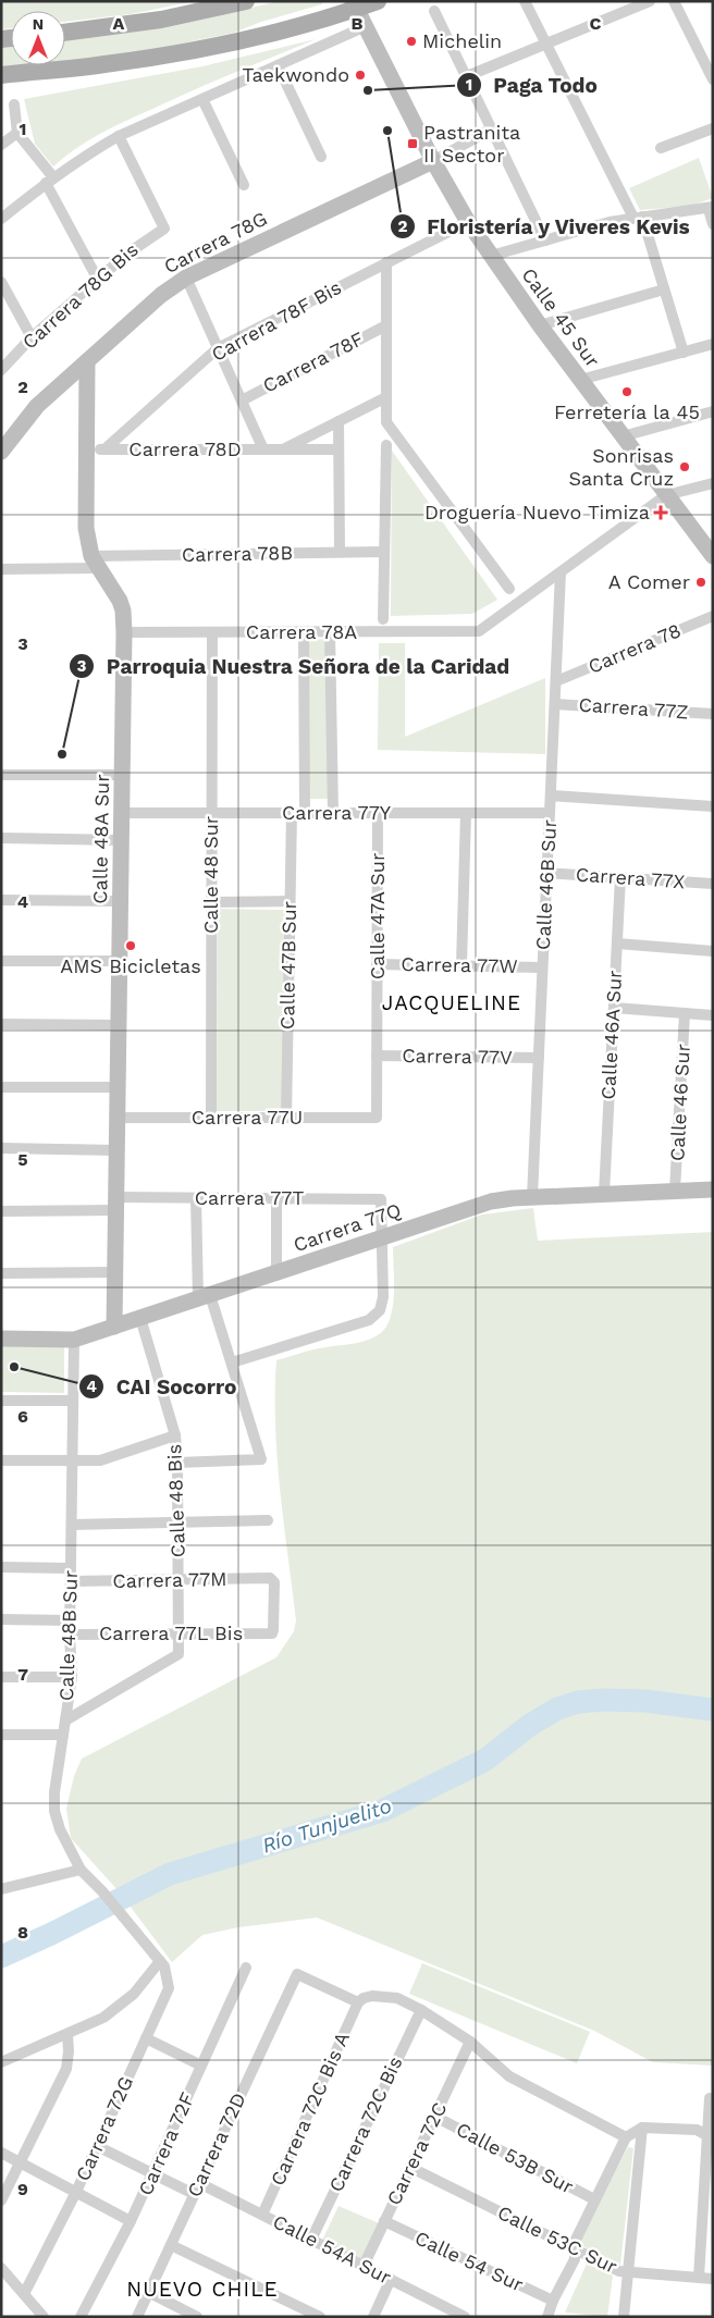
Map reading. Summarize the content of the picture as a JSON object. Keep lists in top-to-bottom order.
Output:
{
  "streets": {
    "street": [
      "Carrera 78G",
      "Carrera 78G Bis",
      "Calle 45 Sur",
      "Carrera 78F Bis",
      "Carrera 78F",
      "Carrera 78D",
      "Carrera 78B",
      "Carrera 78A",
      "Carrera 78",
      "Carrera 77Z",
      "Carrera 77Y",
      "Calle 48A Sur",
      "Calle 48 Sur",
      "Carrera 77X",
      "Calle 46B Sur",
      "Calle 47A Sur",
      "Calle 47B Sur",
      "Carrera 77W",
      "Calle 46A Sur",
      "Carrera 77V",
      "Calle 46 Sur",
      "Carrera 77U",
      "Carrera 77T",
      "Carrera 77Q",
      "Calle 48 Bis",
      "Carrera 77M",
      "Carrera 77L Bis",
      "Calle 48B Sur",
      "Carrera 72C Bis A",
      "Carrera 72C Bis",
      "Carrera 72G",
      "Carrera 72F",
      "Carrera 72D",
      "Carrera 72C",
      "Calle 53B Sur",
      "Calle 53C Sur",
      "Calle 54A Sur",
      "Calle 54 Sur"
    ]
  },
  "crossings": [
    ["Carrera 78G", "Calle 45 Sur"],
    ["Carrera 78G", "Calle 48A Sur"],
    ["Calle 45 Sur", "Carrera 78F Bis"],
    ["Carrera 78F Bis", "Carrera 78D"],
    ["Carrera 78D", "Calle 48A Sur"],
    ["Carrera 78B", "Calle 48A Sur"],
    ["Carrera 78A", "Calle 48A Sur"],
    ["Carrera 78A", "Calle 48 Sur"],
    ["Carrera 78A", "Calle 46B Sur"],
    ["Carrera 78", "Calle 46B Sur"],
    ["Carrera 77Z", "Calle 46B Sur"],
    ["Carrera 77Y", "Calle 48A Sur"],
    ["Carrera 77Y", "Calle 48 Sur"],
    ["Carrera 77Y", "Calle 46B Sur"],
    ["Carrera 77Y", "Calle 47A Sur"],
    ["Carrera 77Y", "Calle 47B Sur"],
    ["Calle 48A Sur", "Carrera 77U"],
    ["Calle 48A Sur", "Carrera 77T"],
    ["Calle 48A Sur", "Carrera 77Q"],
    ["Calle 48 Sur", "Carrera 77U"],
    ["Carrera 77X", "Calle 46B Sur"],
    ["Carrera 77X", "Calle 46A Sur"],
    ["Calle 46B Sur", "Carrera 77W"],
    ["Calle 46B Sur", "Carrera 77V"],
    ["Calle 46B Sur", "Carrera 77Q"],
    ["Calle 47A Sur", "Carrera 77W"],
    ["Calle 47A Sur", "Carrera 77V"],
    ["Calle 47A Sur", "Carrera 77U"],
    ["Calle 47B Sur", "Carrera 77U"],
    ["Calle 46A Sur", "Carrera 77Q"],
    ["Calle 46 Sur", "Carrera 77Q"],
    ["Carrera 77T", "Carrera 77Q"],
    ["Carrera 77Q", "Calle 48 Bis"],
    ["Carrera 77Q", "Calle 48B Sur"],
    ["Calle 48 Bis", "Carrera 77M"],
    ["Calle 48 Bis", "Carrera 77L Bis"],
    ["Calle 48 Bis", "Calle 48B Sur"],
    ["Carrera 77M", "Carrera 77L Bis"],
    ["Carrera 77M", "Calle 48B Sur"],
    ["Carrera 77L Bis", "Calle 48B Sur"],
    ["Calle 48B Sur", "Carrera 72G"],
    ["Carrera 72C Bis A", "Carrera 72D"],
    ["Carrera 72C Bis A", "Calle 54A Sur"],
    ["Carrera 72C Bis", "Calle 54A Sur"],
    ["Carrera 72D", "Calle 54A Sur"],
    ["Carrera 72C", "Calle 53B Sur"],
    ["Carrera 72C", "Calle 53C Sur"],
    ["Carrera 72C", "Calle 54A Sur"],
    ["Carrera 72C", "Calle 54 Sur"]
  ],
  "districts": ["JACQUELINE", "NUEVO CHILE"],
  "water": ["Río Tunjuelito"],
  "places": {
    "other": [
      "Michelin",
      "Taekwondo",
      "Paga Todo",
      "Floristería y Viveres Kevis",
      "Ferretería la 45",
      "Sonrisas Santa Cruz",
      "A Comer",
      "Parroquia Nuestra Señora de la Caridad",
      "AMS Bicicletas",
      "CAI Socorro"
    ],
    "transit": ["Pastranita II Sector"],
    "health": ["Droguería Nuevo Timiza"]
  },
  "north": "top",
  "grid": {
    "columns": ["A", "B", "C"],
    "rows": [
      "1",
      "2",
      "3",
      "4",
      "5",
      "6",
      "7",
      "8",
      "9"
    ]
  }
}
